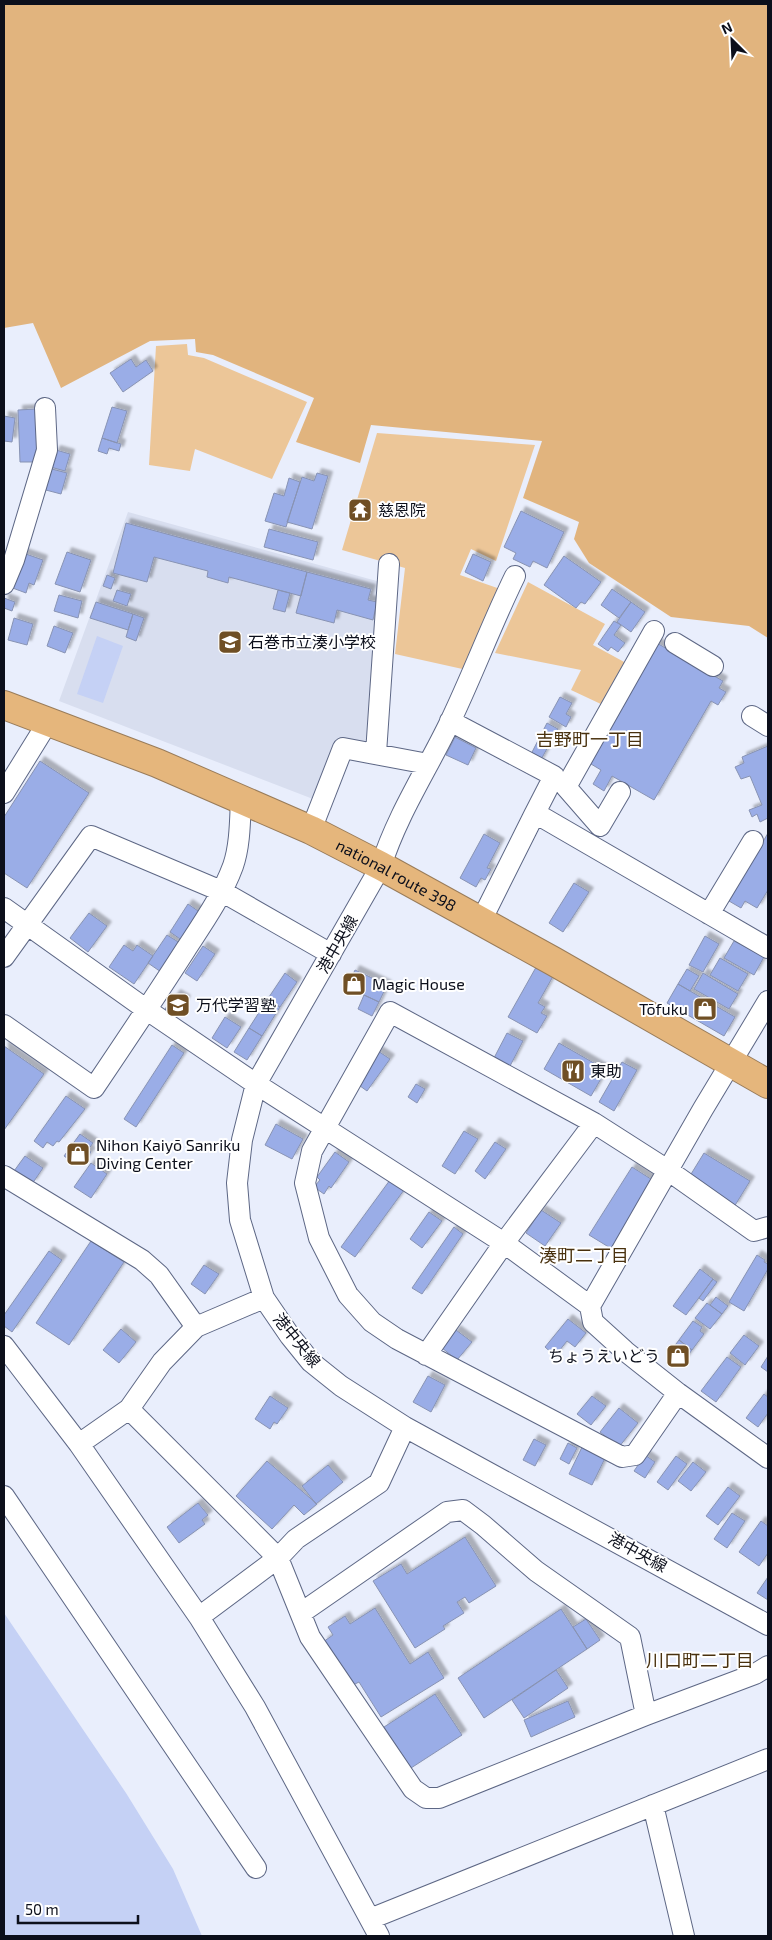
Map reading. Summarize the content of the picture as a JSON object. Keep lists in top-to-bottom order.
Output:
{
  "streets": {
    "highway": ["national route 398"],
    "street": ["港中央線"]
  },
  "crossings": [
    ["national route 398", "港中央線"]
  ],
  "districts": ["吉野町一丁目", "湊町二丁目", "川口町二丁目"],
  "places": {
    "temple": ["慈恩院"],
    "school or university": ["石巻市立湊小学校", "万代学習塾"],
    "shop": [
      "Magic House",
      "Tōfuku",
      "Nihon Kaiyō Sanriku Diving Center",
      "ちょうえいどう"
    ],
    "restaurant": ["東助"]
  },
  "scale_bar": "50 m",
  "north": "top left"
}
